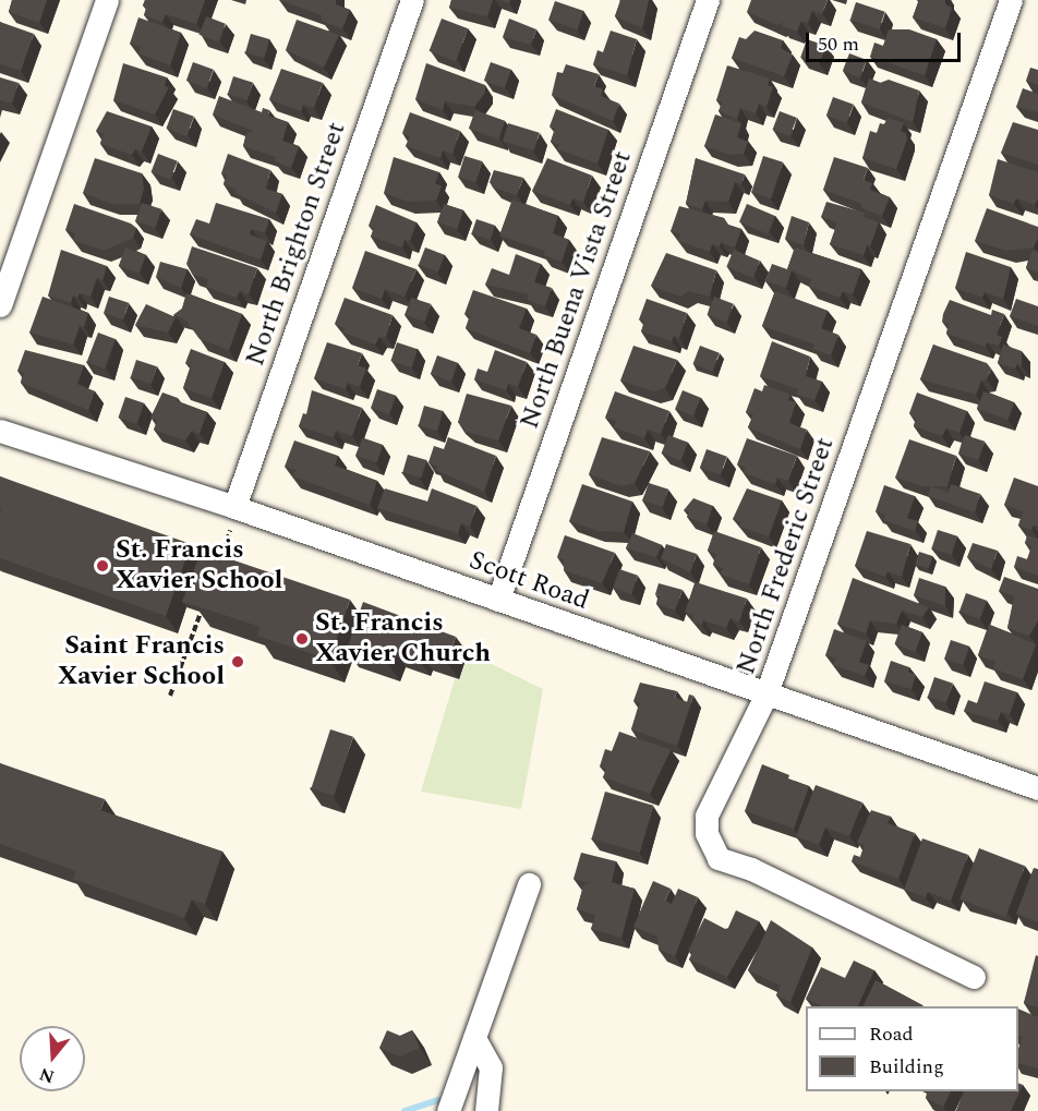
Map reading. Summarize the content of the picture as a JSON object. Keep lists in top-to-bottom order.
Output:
{
  "streets": {
    "street": [
      "North Brighton Street",
      "North Buena Vista Street",
      "North Frederic Street",
      "Scott Road"
    ]
  },
  "crossings": [
    ["North Brighton Street", "Scott Road"],
    ["North Buena Vista Street", "Scott Road"],
    ["North Frederic Street", "Scott Road"]
  ],
  "places": ["St. Francis Xavier School", "St. Francis Xavier Church", "Saint Francis Xavier School"],
  "legend": ["Road", "Building"],
  "scale_bar": "50 m",
  "north": "bottom"
}
